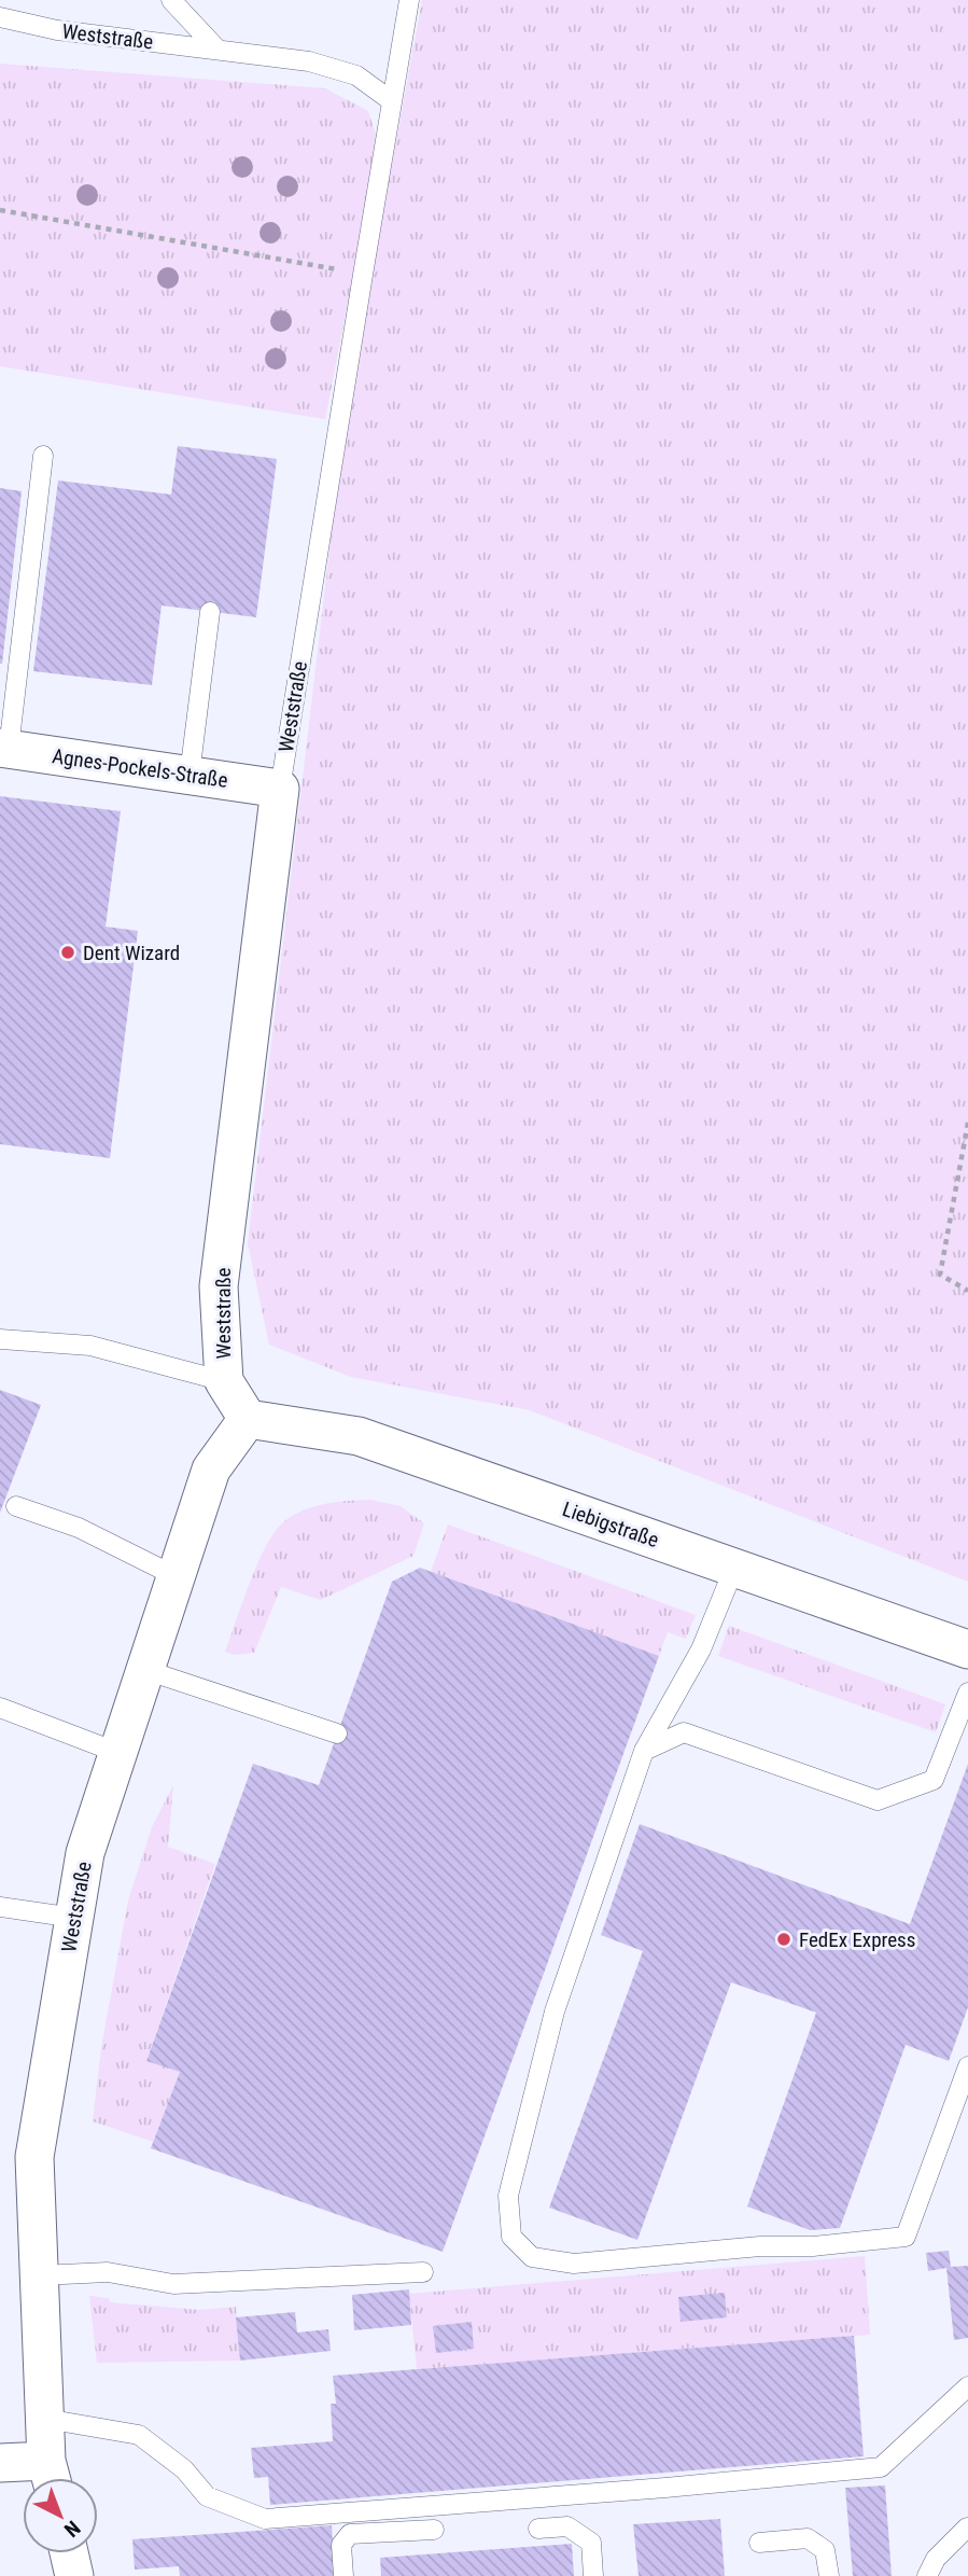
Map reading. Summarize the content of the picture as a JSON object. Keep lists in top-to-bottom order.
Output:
{
  "streets": {
    "street": ["Weststraße", "Agnes-Pockels-Straße", "Liebigstraße"]
  },
  "crossings": [
    ["Weststraße", "Agnes-Pockels-Straße"],
    ["Weststraße", "Liebigstraße"]
  ],
  "places": ["Dent Wizard", "FedEx Express"],
  "north": "bottom right"
}
